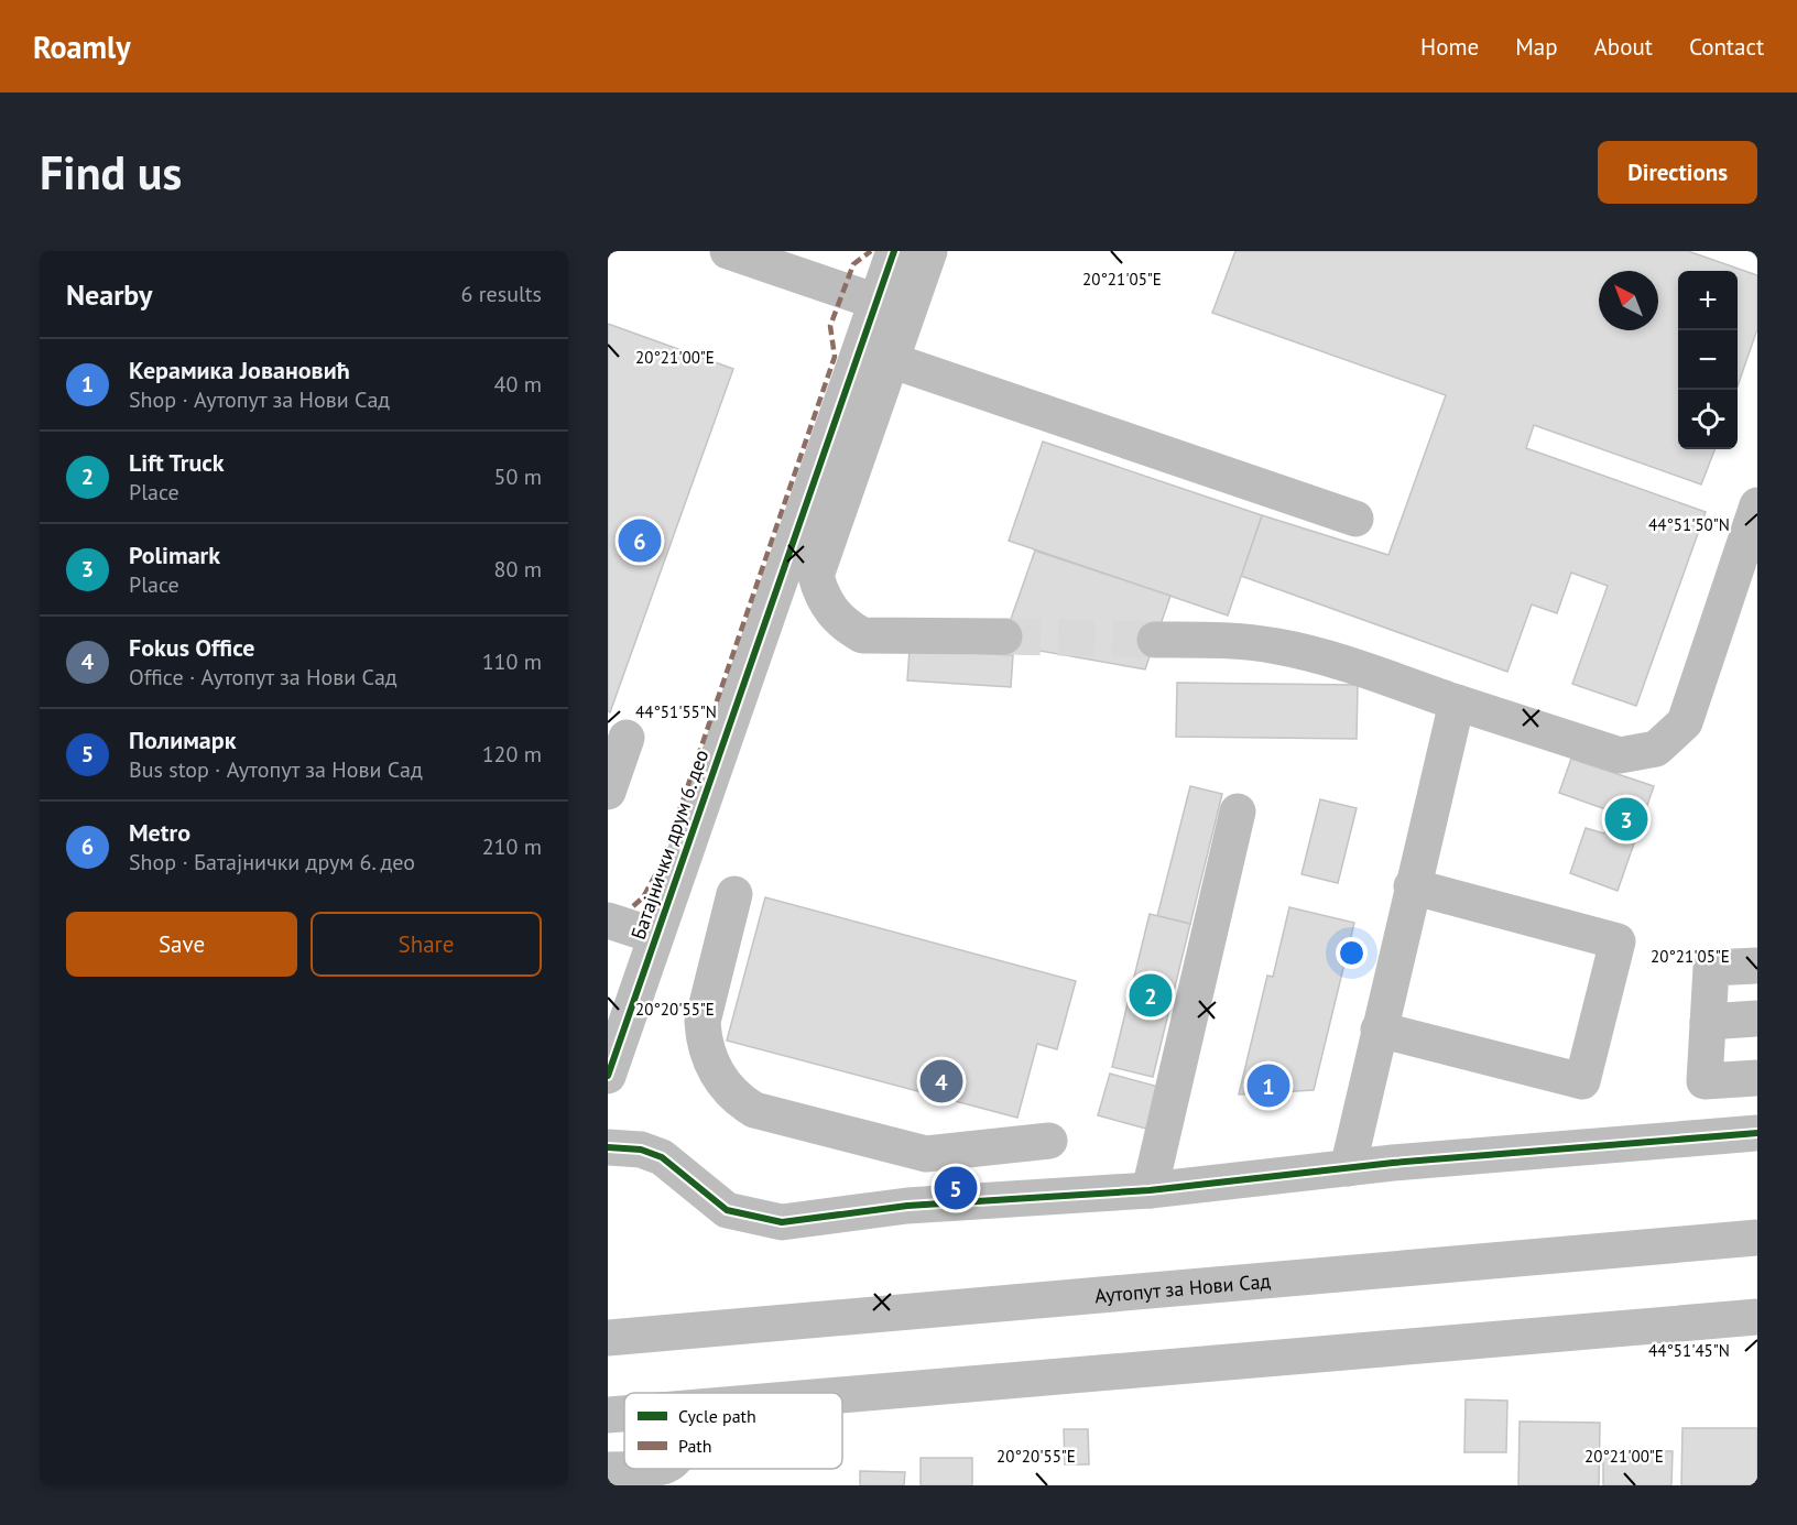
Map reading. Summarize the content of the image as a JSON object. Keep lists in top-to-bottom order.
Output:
{
  "streets": {
    "main road": ["Батајнички друм 6. део", "Аутопут за Нови Сад"]
  },
  "legend": ["Cycle path", "Path"],
  "north": "top left",
  "page": {
    "header": "Roamly",
    "nav": [
      "Home",
      "Map",
      "About",
      "Contact"
    ],
    "buttons": [
      "Directions",
      ["Save", "Share"]
    ],
    "title": "Find us",
    "heading": ["Nearby", "6 results"],
    "map_buttons": ["+", "−"],
    "list": [
      {
        "mark": "1",
        "name": "Керамика Јовановић",
        "note": "Shop · Аутопут за Нови Сад",
        "value": "40 m"
      },
      {
        "mark": "2",
        "name": "Lift Truck",
        "note": "Place",
        "value": "50 m"
      },
      {
        "mark": "3",
        "name": "Polimark",
        "note": "Place",
        "value": "80 m"
      },
      {
        "mark": "4",
        "name": "Fokus Office",
        "note": "Office · Аутопут за Нови Сад",
        "value": "110 m"
      },
      {
        "mark": "5",
        "name": "Полимарк",
        "note": "Bus stop · Аутопут за Нови Сад",
        "value": "120 m"
      },
      {
        "mark": "6",
        "name": "Metro",
        "note": "Shop · Батајнички друм 6. део",
        "value": "210 m"
      }
    ],
    "pins": [
      "6",
      "3",
      "2",
      "4",
      "1",
      "5"
    ]
  },
  "coordinates": [
    "20°21'05\"E",
    "20°21'00\"E",
    "44°51'50\"N",
    "44°51'55\"N",
    "20°20'55\"E",
    "44°51'45\"N"
  ]
}
